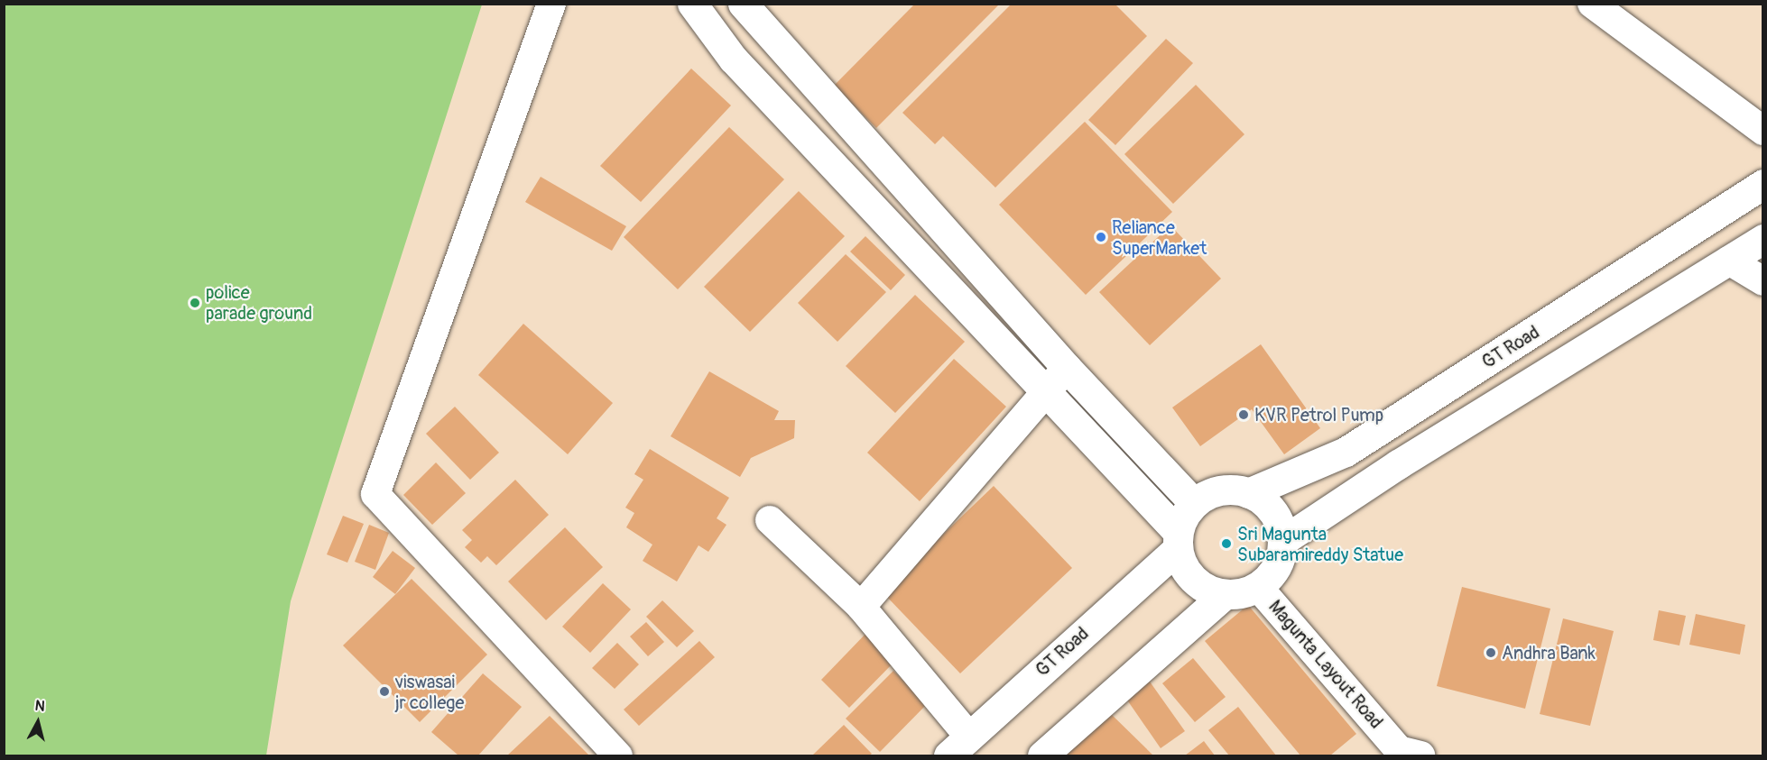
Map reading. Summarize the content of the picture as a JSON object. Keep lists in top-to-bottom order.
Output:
{
  "streets": {
    "main road": ["GT Road"],
    "street": ["Magunta Layout Road"]
  },
  "crossings": [
    ["GT Road", "Magunta Layout Road"]
  ],
  "places": [
    "Reliance SuperMarket",
    "police parade ground",
    "KVR Petrol Pump",
    "Sri Magunta Subaramireddy Statue",
    "Andhra Bank",
    "viswasai jr college"
  ],
  "north": "top"
}
